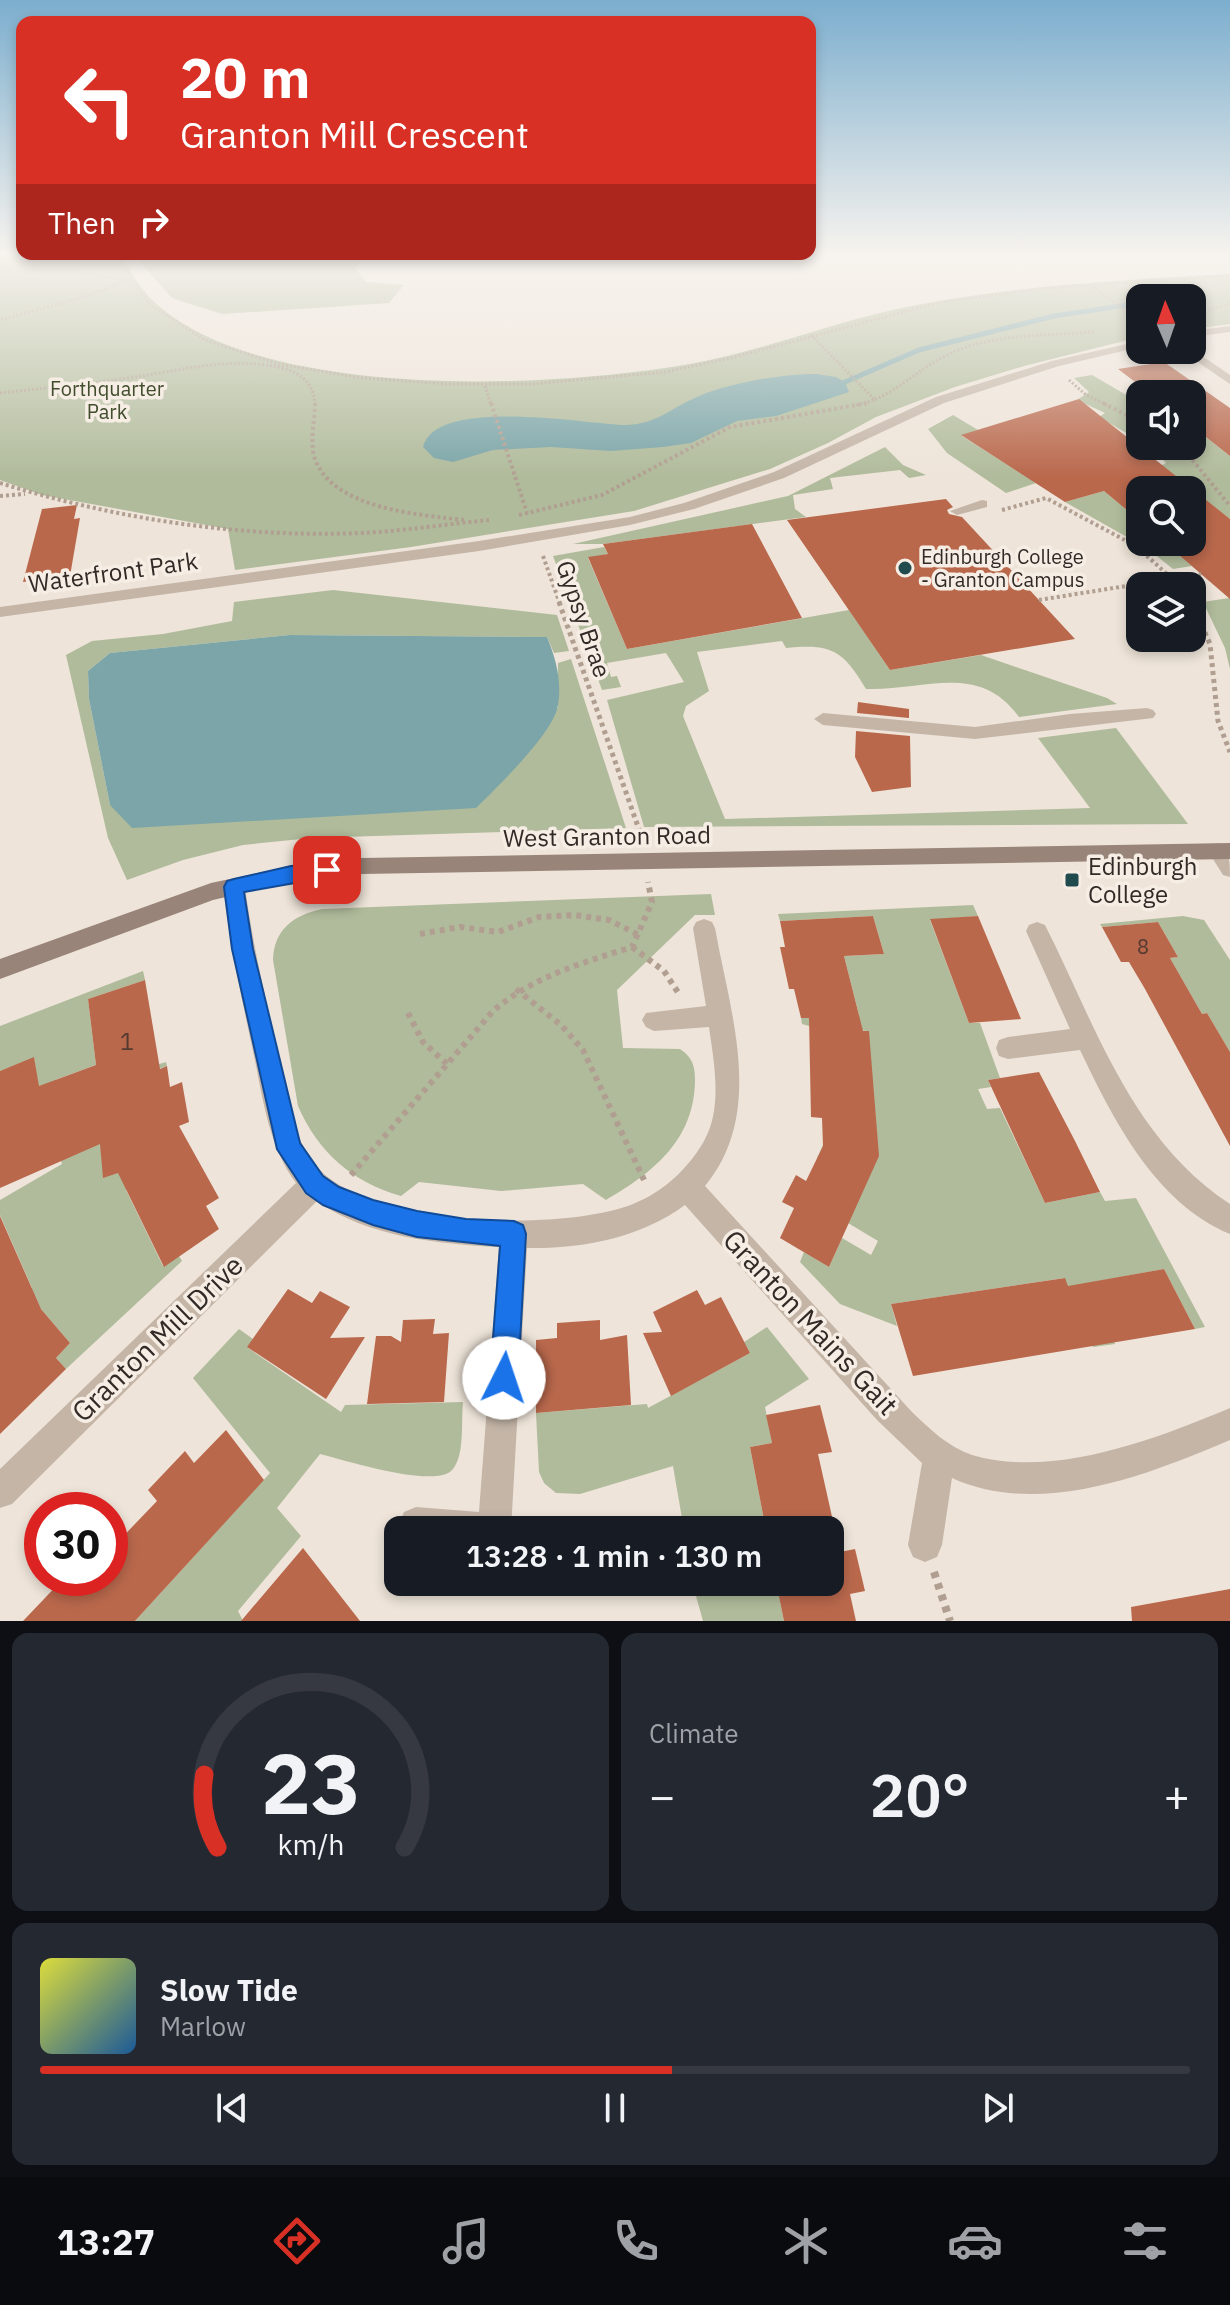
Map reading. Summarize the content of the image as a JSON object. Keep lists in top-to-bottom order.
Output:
{
  "streets": {
    "street": [
      "Waterfront Park",
      "West Granton Road",
      "Granton Mains Gait",
      "Granton Mill Drive"
    ],
    "path": ["Gypsy Brae"]
  },
  "crossings": [
    ["Waterfront Park", "Gypsy Brae"],
    ["Gypsy Brae", "West Granton Road"]
  ],
  "parks": ["Forthquarter Park"],
  "places": {
    "other": ["Edinburgh College - Granton Campus"],
    "transit": ["Edinburgh College"]
  },
  "house_numbers": ["8", "1"],
  "north": "top",
  "page": {
    "turn": ["20 m", "Granton Mill Crescent"],
    "then": "Then",
    "limit": "30",
    "trip": "13:28 · 1 min · 130 m",
    "tile": "Climate",
    "heat": ["−", "20°", "+"],
    "song": ["Slow Tide", "Marlow"],
    "tabs": "13:27",
    "gauge": ["23", "km/h"]
  }
}
